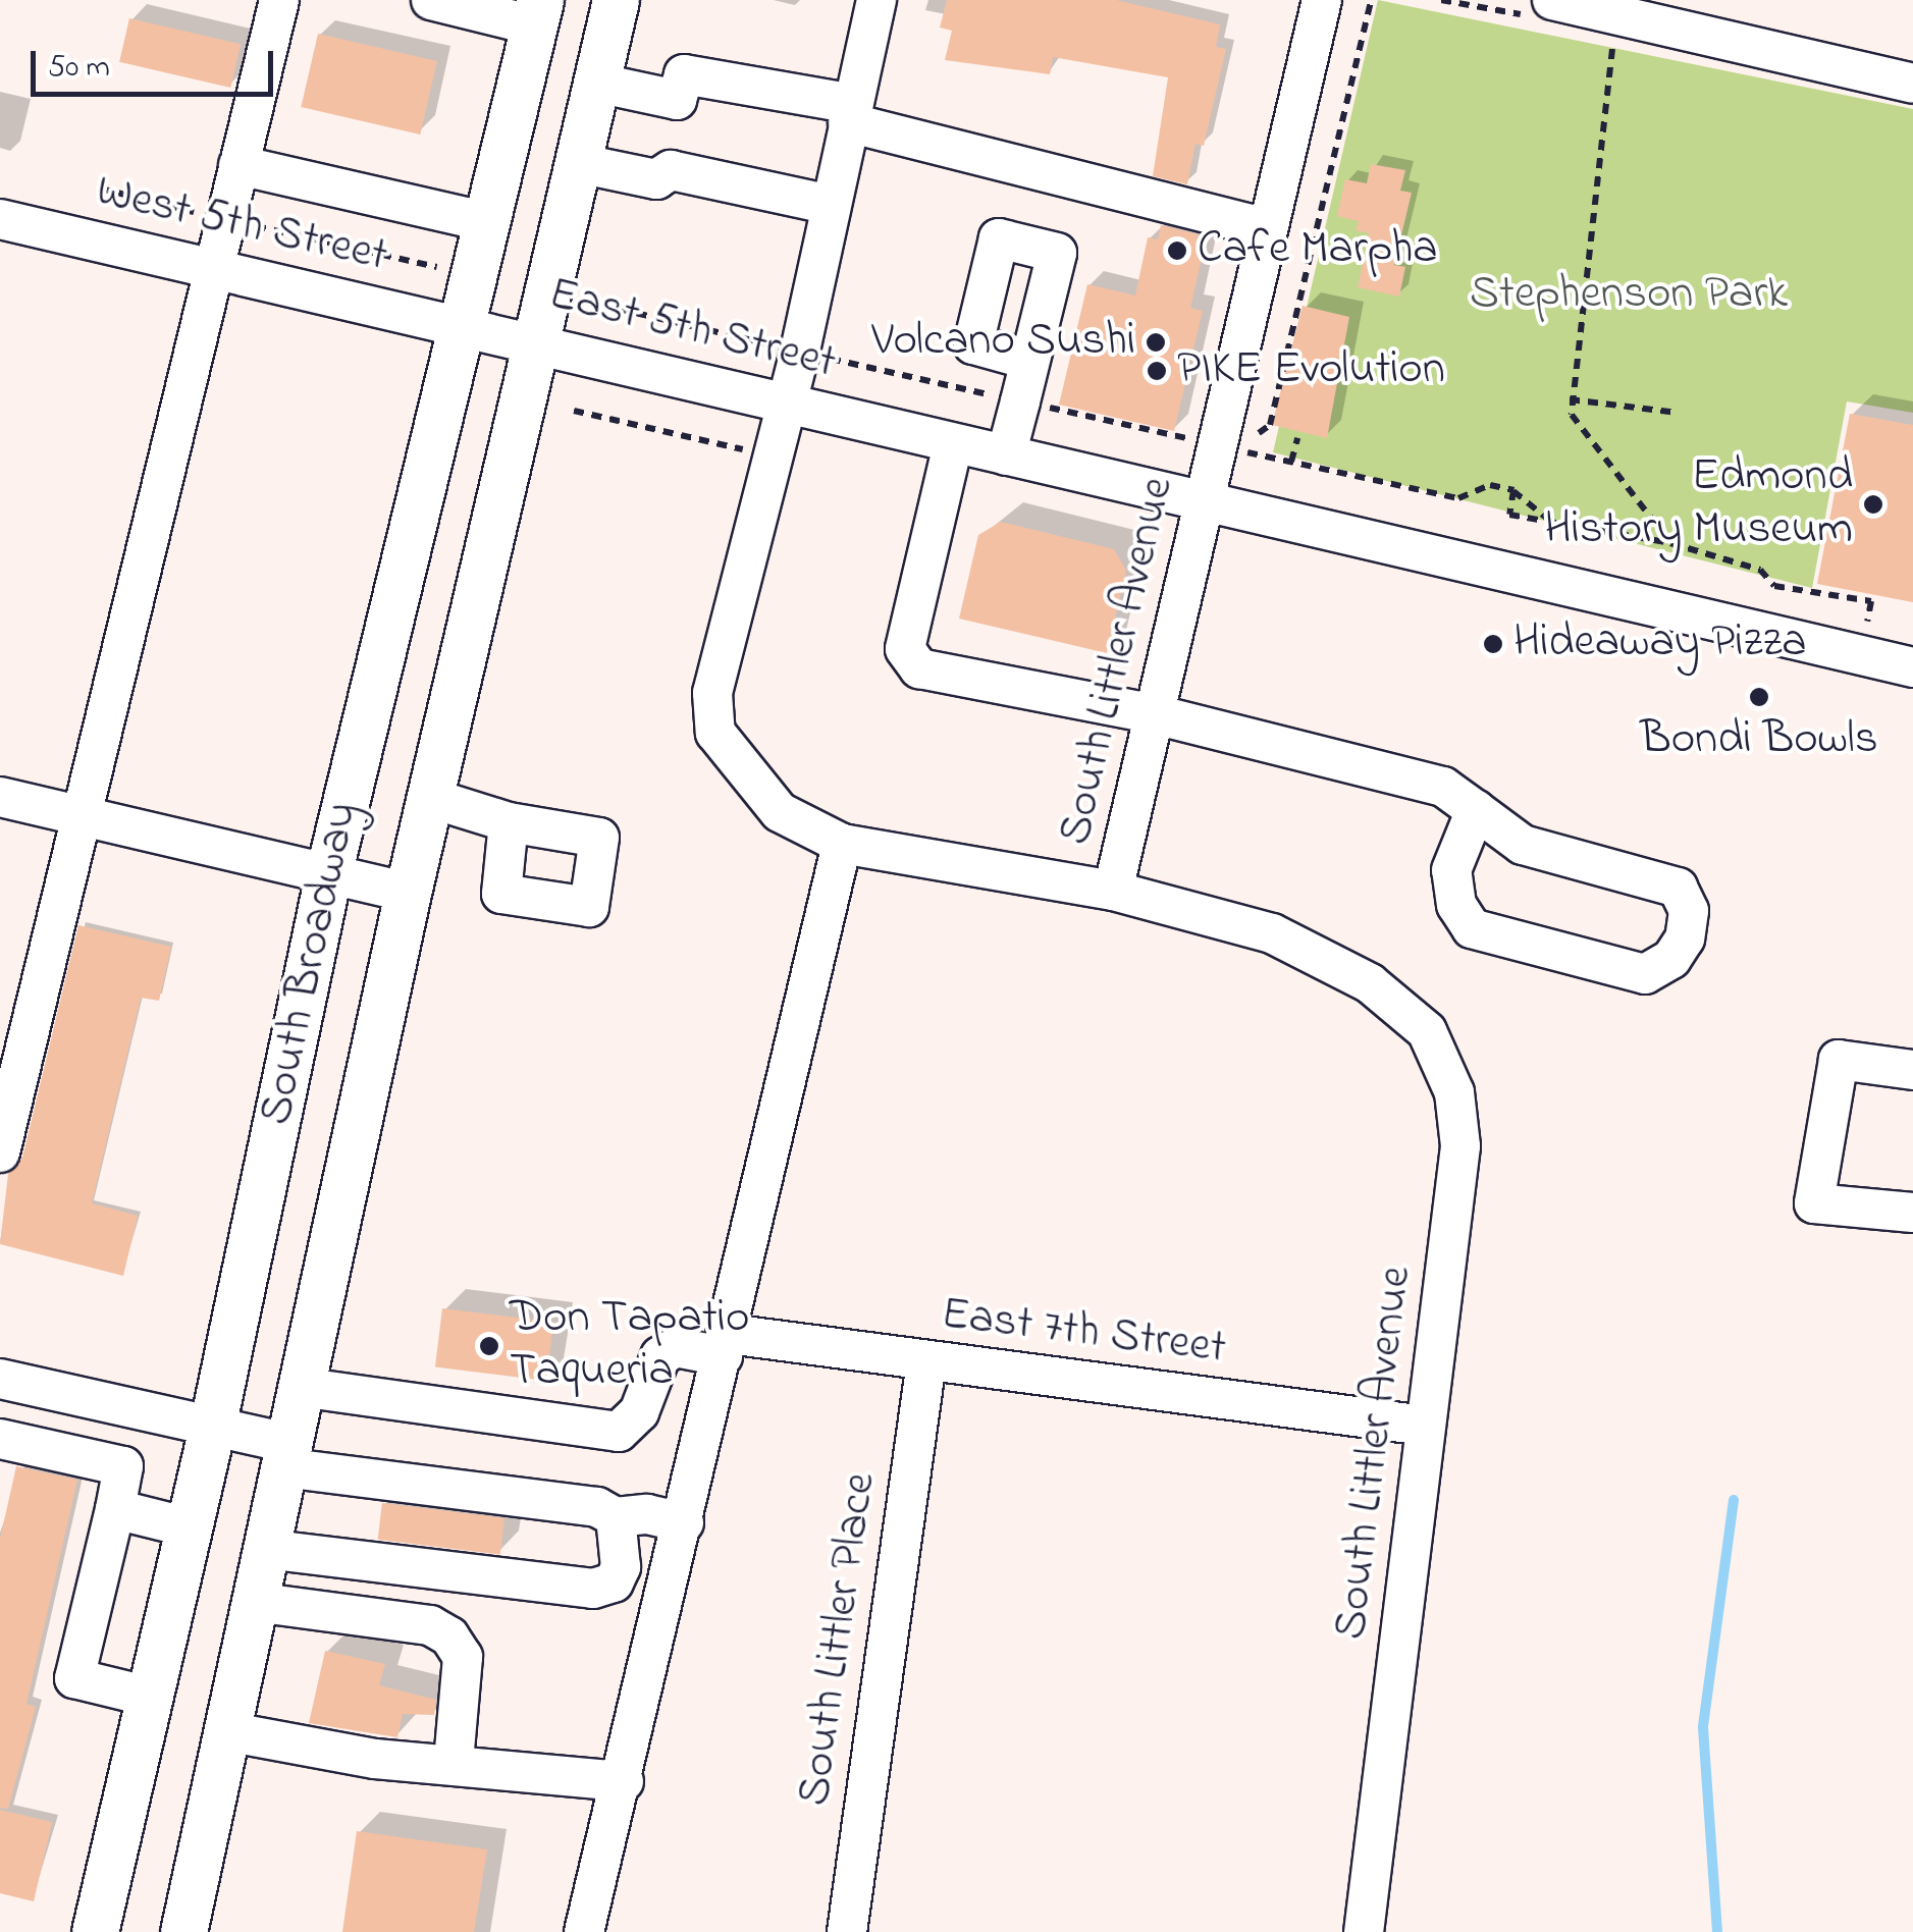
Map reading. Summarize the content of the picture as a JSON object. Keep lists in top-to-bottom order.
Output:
{
  "streets": {
    "main road": ["South Broadway"],
    "street": [
      "West 5th Street",
      "East 5th Street",
      "South Littler Avenue",
      "East 7th Street",
      "South Littler Place"
    ]
  },
  "crossings": [
    ["West 5th Street", "East 5th Street"],
    ["West 5th Street", "South Broadway"],
    ["East 5th Street", "South Littler Avenue"],
    ["East 5th Street", "South Broadway"],
    ["South Littler Avenue", "East 7th Street"],
    ["South Broadway", "East 7th Street"],
    ["East 7th Street", "South Littler Place"]
  ],
  "parks": ["Stephenson Park"],
  "places": [
    "Cafe Marpha",
    "Volcano Sushi",
    "PIKE Evolution",
    "Edmond History Museum",
    "Hideaway Pizza",
    "Bondi Bowls",
    "Don Tapatio Taqueria"
  ],
  "scale_bar": "50 m"
}
